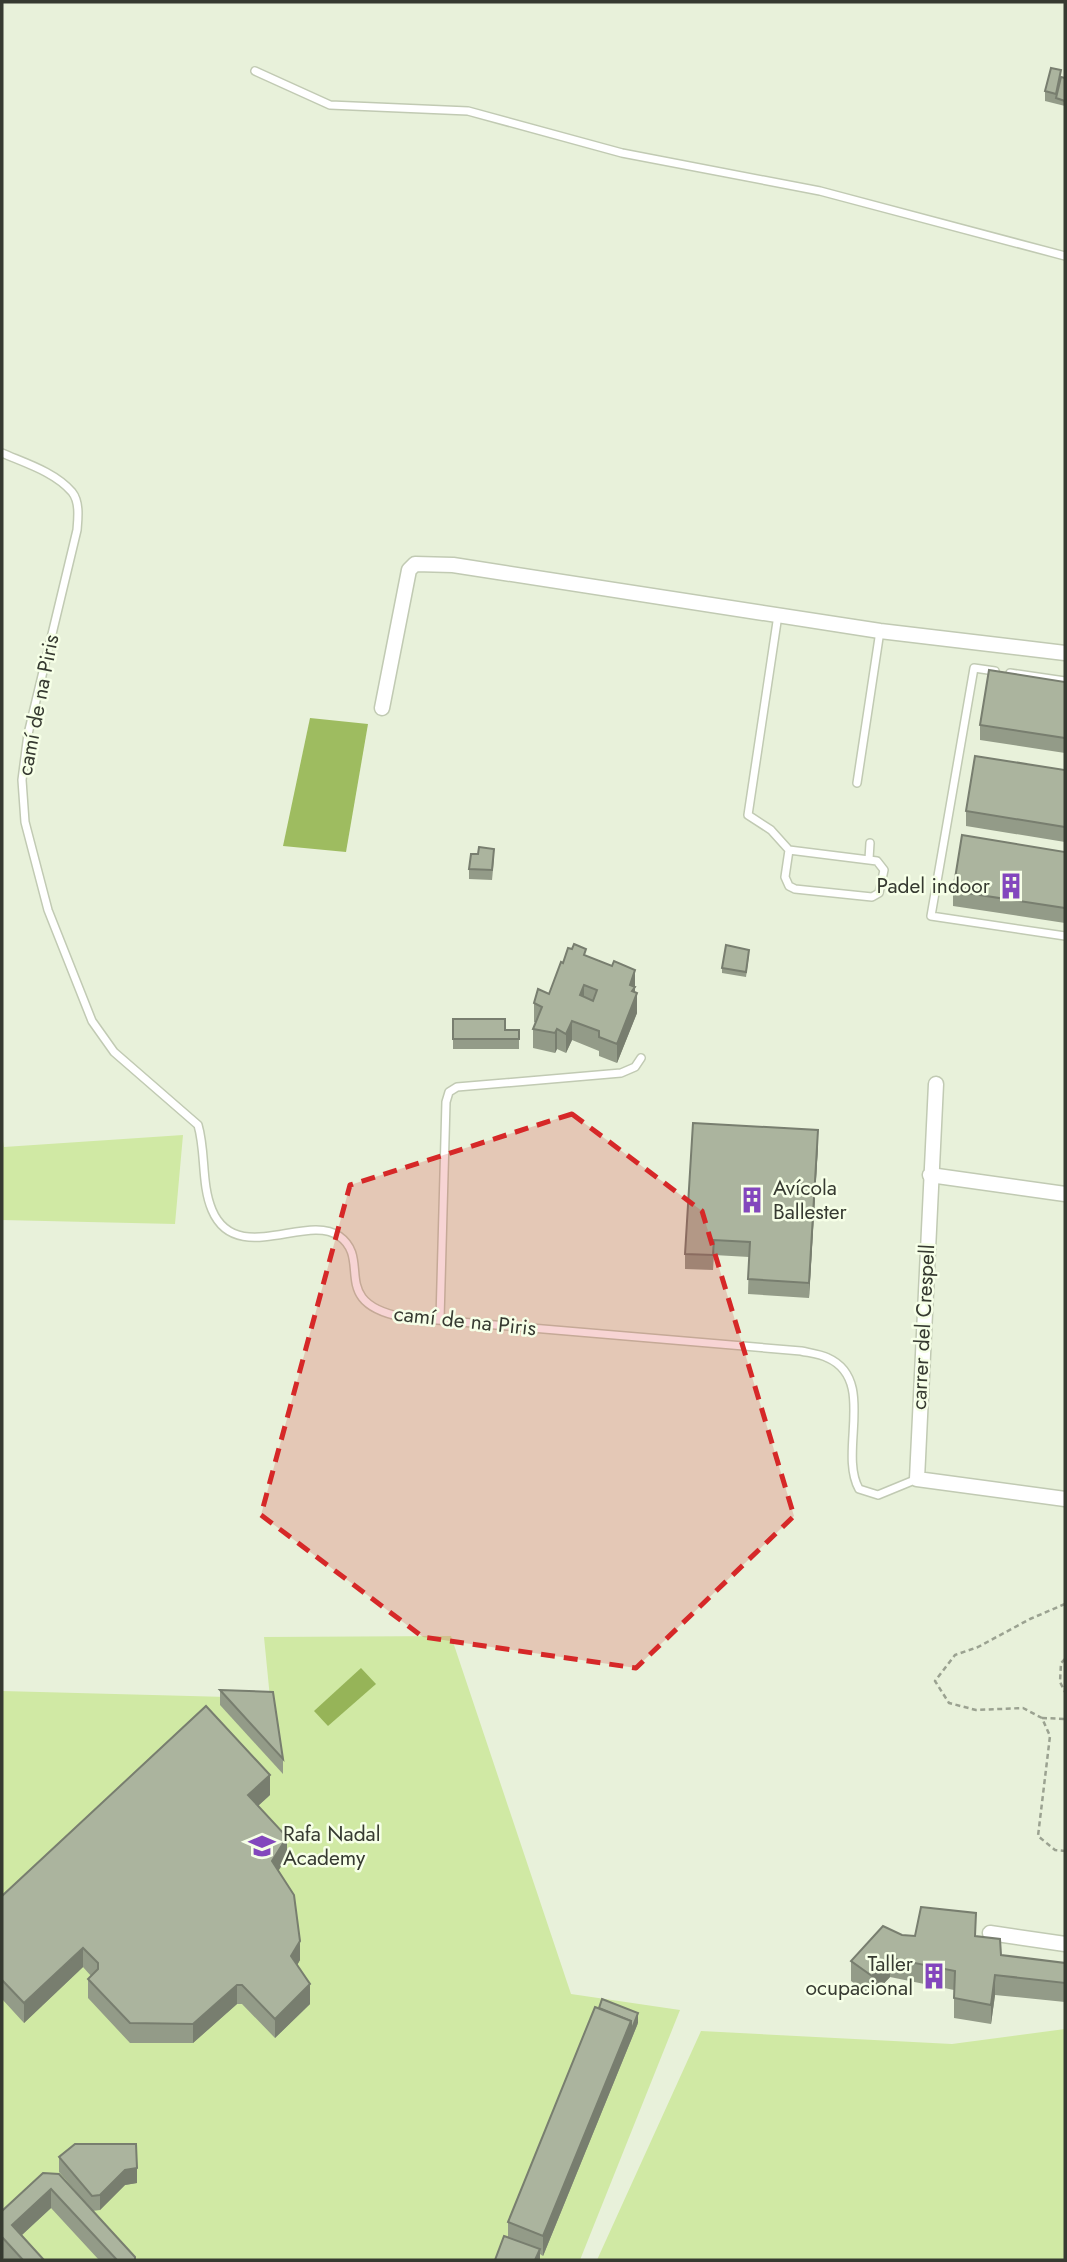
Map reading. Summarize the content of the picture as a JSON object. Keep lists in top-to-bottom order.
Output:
{
  "streets": {
    "street": ["carrer del Crespell"],
    "lane": ["camí de na Piris"]
  },
  "crossings": [
    ["camí de na Piris", "carrer del Crespell"]
  ],
  "places": {
    "building": ["Padel indoor", "Avícola Ballester", "Taller ocupacional"],
    "school or university": ["Rafa Nadal Academy"]
  }
}
